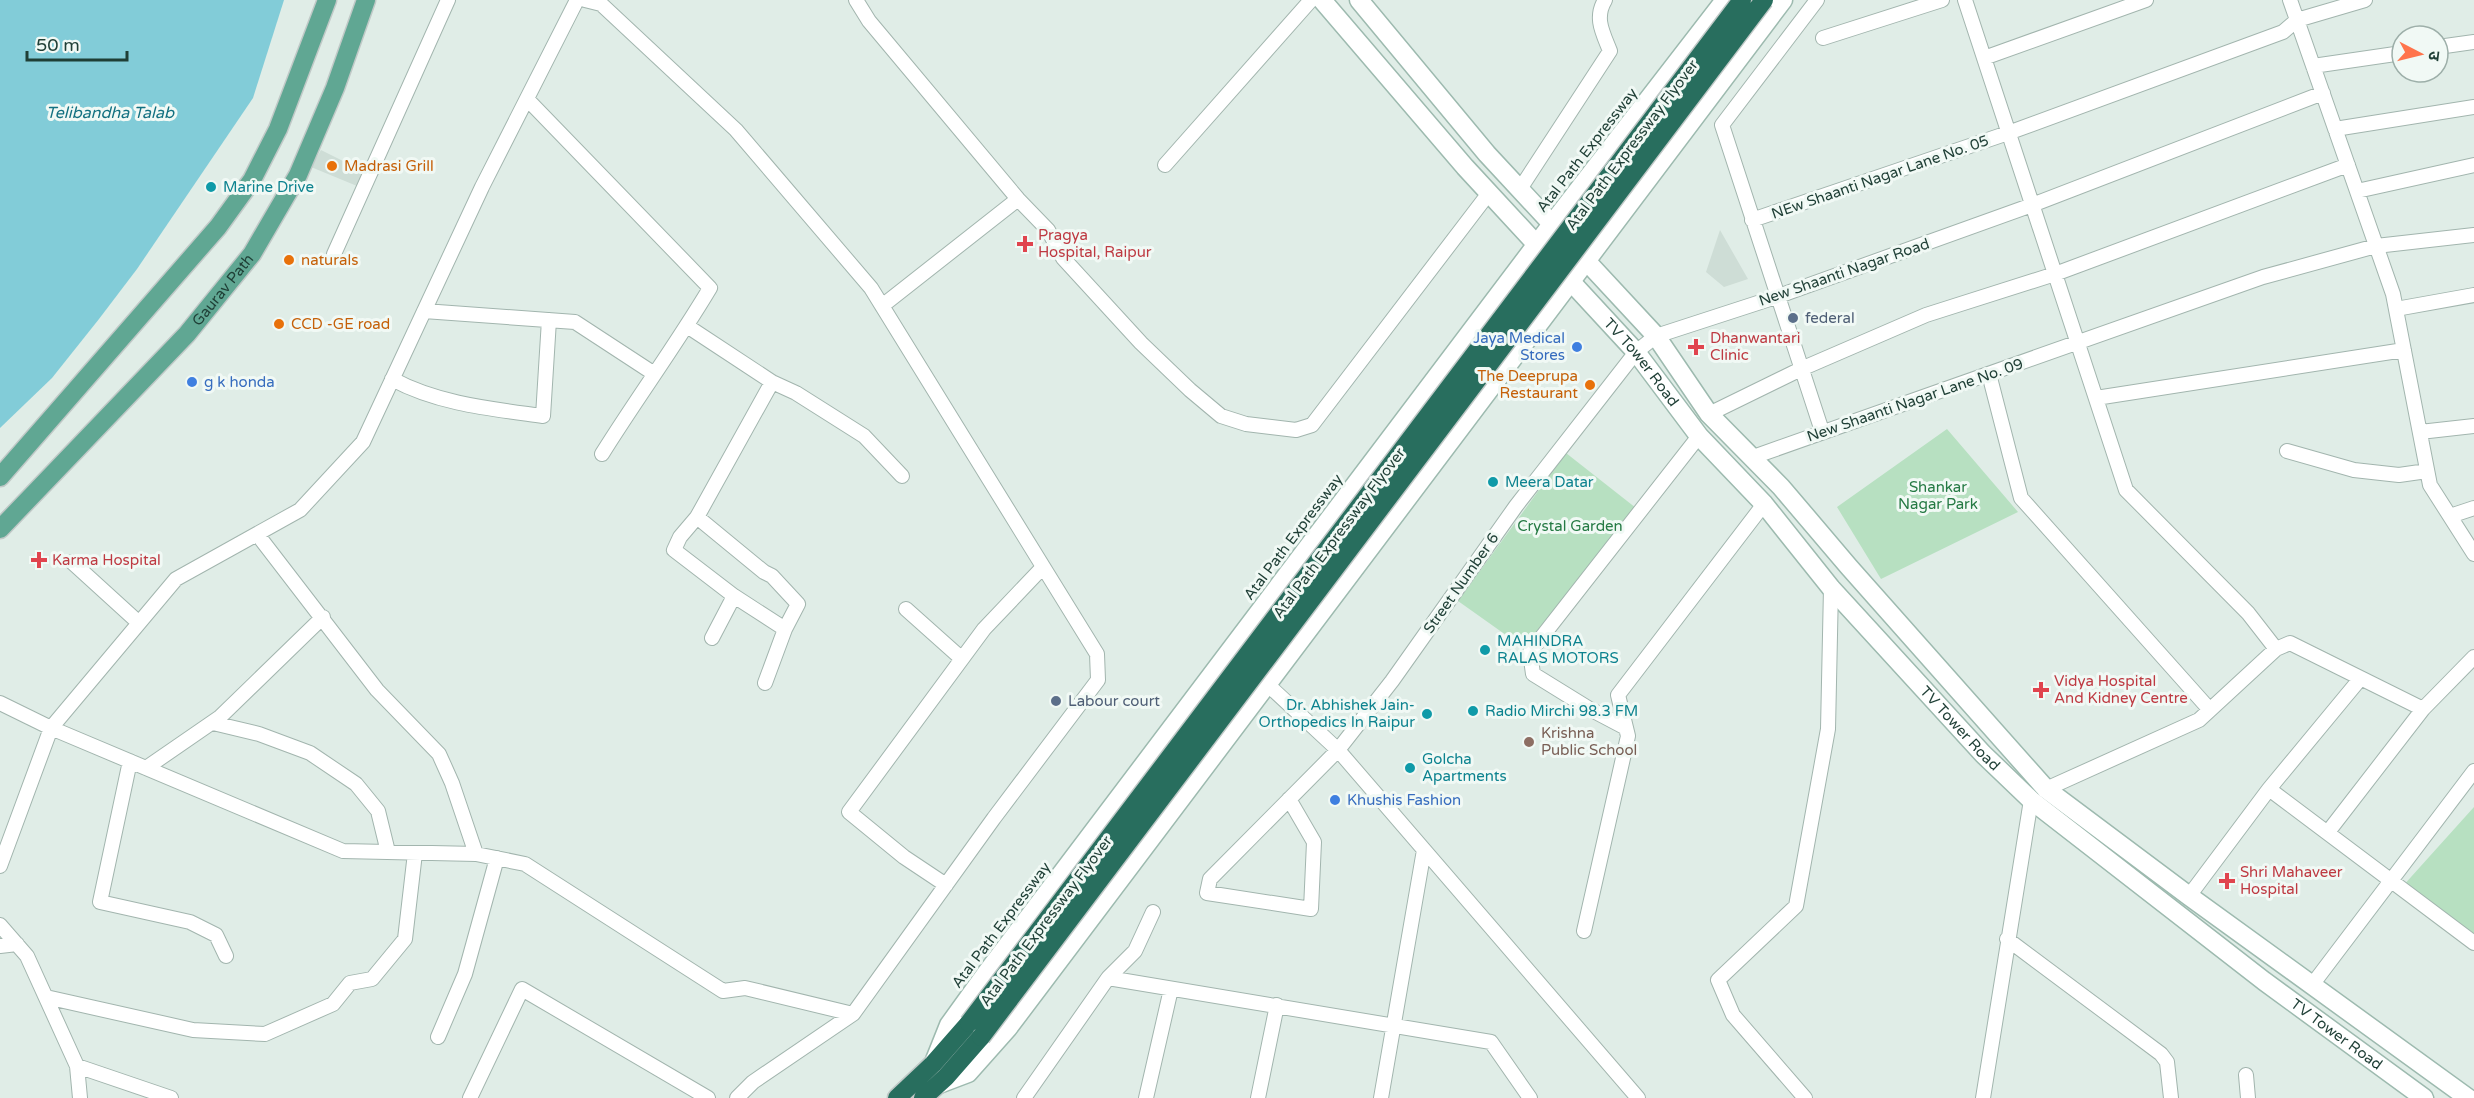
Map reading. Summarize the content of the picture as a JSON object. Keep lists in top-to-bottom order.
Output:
{
  "streets": {
    "highway": ["Atal Path Expressway Flyover", "Atal Path Expressway"],
    "main road": ["Gaurav Path", "TV Tower Road"],
    "street": [
      "NEw Shaanti Nagar Lane No. 05",
      "New Shaanti Nagar Road",
      "New Shaanti Nagar Lane No. 09",
      "Street Number 6"
    ]
  },
  "crossings": [
    ["Atal Path Expressway Flyover", "Atal Path Expressway"],
    ["Atal Path Expressway", "TV Tower Road"],
    ["New Shaanti Nagar Road", "TV Tower Road"],
    ["New Shaanti Nagar Road", "Street Number 6"],
    ["TV Tower Road", "New Shaanti Nagar Lane No. 09"],
    ["TV Tower Road", "Street Number 6"]
  ],
  "water": ["Telibandha Talab"],
  "parks": ["Shankar Nagar Park", "Crystal Garden"],
  "places": {
    "other": [
      "Madrasi Grill",
      "Marine Drive",
      "naturals",
      "federal",
      "CCD -GE road",
      "Jaya Medical Stores",
      "g k honda",
      "The Deeprupa Restaurant",
      "Meera Datar",
      "MAHINDRA RALAS MOTORS",
      "Labour court",
      "Radio Mirchi 98.3 FM",
      "Dr. Abhishek Jain- Orthopedics In Raipur",
      "Krishna Public School",
      "Golcha Apartments",
      "Khushis Fashion"
    ],
    "health": [
      "Pragya Hospital, Raipur",
      "Dhanwantari Clinic",
      "Karma Hospital",
      "Vidya Hospital And Kidney Centre",
      "Shri Mahaveer Hospital"
    ]
  },
  "scale_bar": "50 m",
  "north": "right"
}
